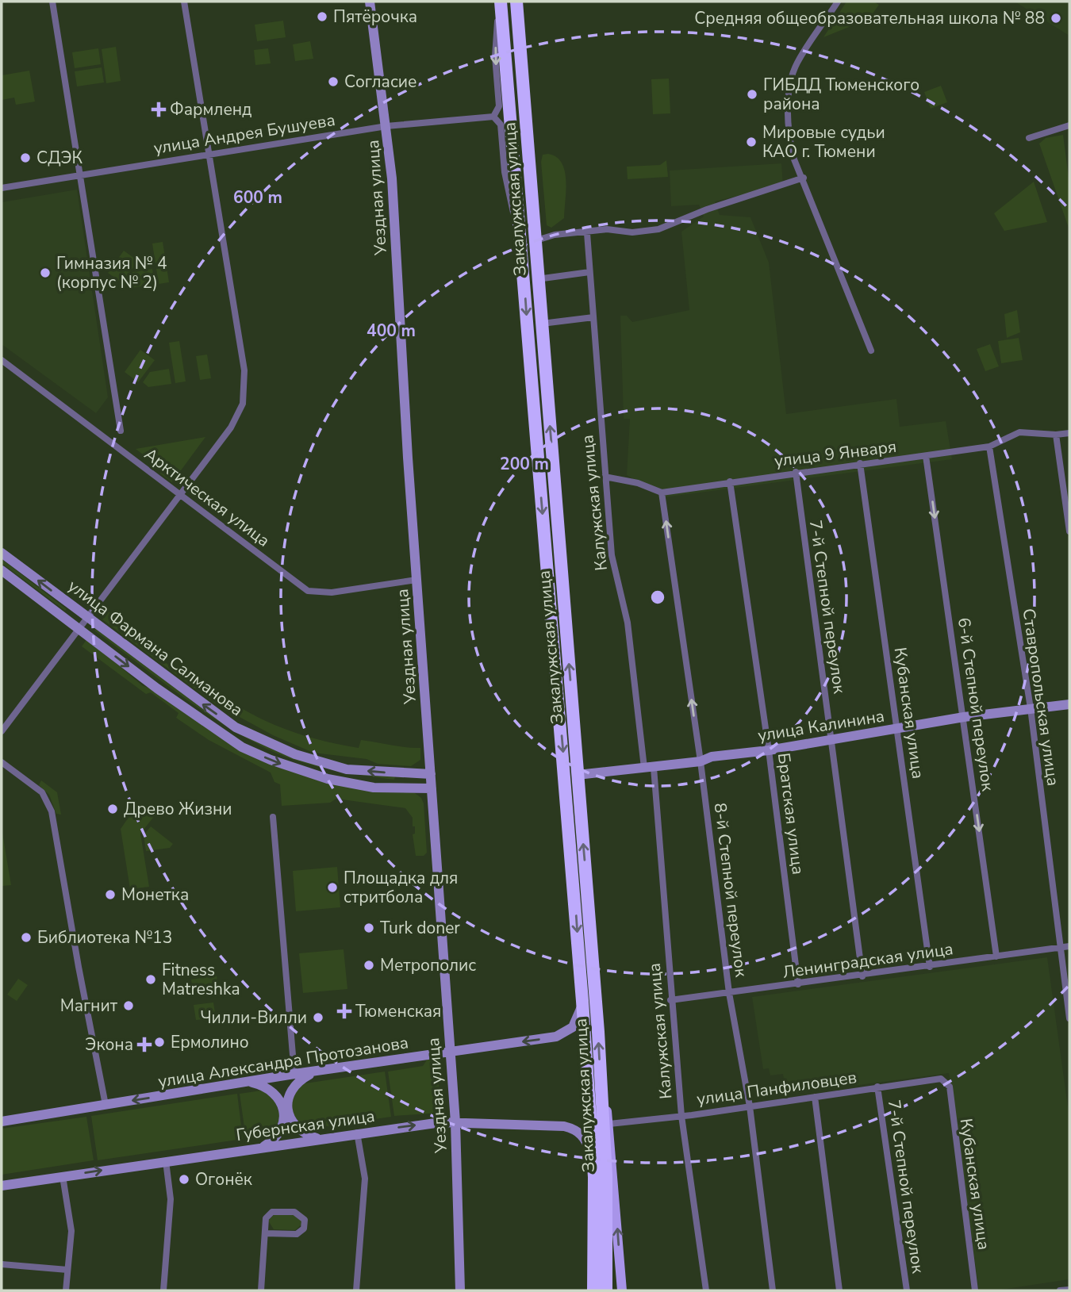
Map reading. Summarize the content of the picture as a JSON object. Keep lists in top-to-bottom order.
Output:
{
  "streets": {
    "highway": ["Закалужская улица"],
    "street": [
      "улица Андрея Бушуева",
      "Уездная улица",
      "улица 9 Января",
      "Арктическая улица",
      "Калужская улица",
      "7-й Степной переулок",
      "улица Фармана Салманова",
      "Ставропольская улица",
      "6-й Степной переулок",
      "Кубанская улица",
      "улица Калинина",
      "Братская улица",
      "8-й Степной переулок",
      "Ленинградская улица",
      "улица Александра Протозанова",
      "улица Панфиловцев",
      "Губернская улица"
    ]
  },
  "crossings": [
    ["улица Андрея Бушуева", "Уездная улица"],
    ["Уездная улица", "Арктическая улица"],
    ["Уездная улица", "улица Фармана Салманова"],
    ["Уездная улица", "улица Александра Протозанова"],
    ["Уездная улица", "Губернская улица"],
    ["Закалужская улица", "улица Калинина"],
    ["улица 9 Января", "7-й Степной переулок"],
    ["улица 9 Января", "Ставропольская улица"],
    ["улица 9 Января", "6-й Степной переулок"],
    ["улица 9 Января", "Кубанская улица"],
    ["улица 9 Января", "Братская улица"],
    ["улица 9 Января", "8-й Степной переулок"],
    ["Калужская улица", "улица Калинина"],
    ["Калужская улица", "Ленинградская улица"],
    ["Калужская улица", "улица Панфиловцев"],
    ["7-й Степной переулок", "улица Калинина"],
    ["7-й Степной переулок", "Ленинградская улица"],
    ["7-й Степной переулок", "улица Панфиловцев"],
    ["Ставропольская улица", "улица Калинина"],
    ["Ставропольская улица", "Ленинградская улица"],
    ["6-й Степной переулок", "улица Калинина"],
    ["6-й Степной переулок", "Ленинградская улица"],
    ["Кубанская улица", "улица Калинина"],
    ["Кубанская улица", "Ленинградская улица"],
    ["Кубанская улица", "улица Панфиловцев"],
    ["улица Калинина", "Братская улица"],
    ["улица Калинина", "8-й Степной переулок"],
    ["Братская улица", "Ленинградская улица"],
    ["8-й Степной переулок", "Ленинградская улица"],
    ["8-й Степной переулок", "улица Панфиловцев"]
  ],
  "one_way": ["6-й Степной переулок", "улица Александра Протозанова"],
  "places": {
    "other": [
      "Пятёрочка",
      "Средняя общеобразовательная школа № 88",
      "Согласие",
      "ГИБДД Тюменского района",
      "Мировые судьи КАО г. Тюмени",
      "СДЭК",
      "Гимназия № 4 (корпус № 2)",
      "Древо Жизни",
      "Площадка для стритбола",
      "Монетка",
      "Turk doner",
      "Библиотека №13",
      "Метрополис",
      "Fitness Matreshka",
      "Магнит",
      "Чилли-Вилли",
      "Ермолино",
      "Огонёк"
    ],
    "health": ["Фармленд", "Тюменская", "Экона"]
  },
  "rings": ["600 m", "400 m", "200 m"]
}
